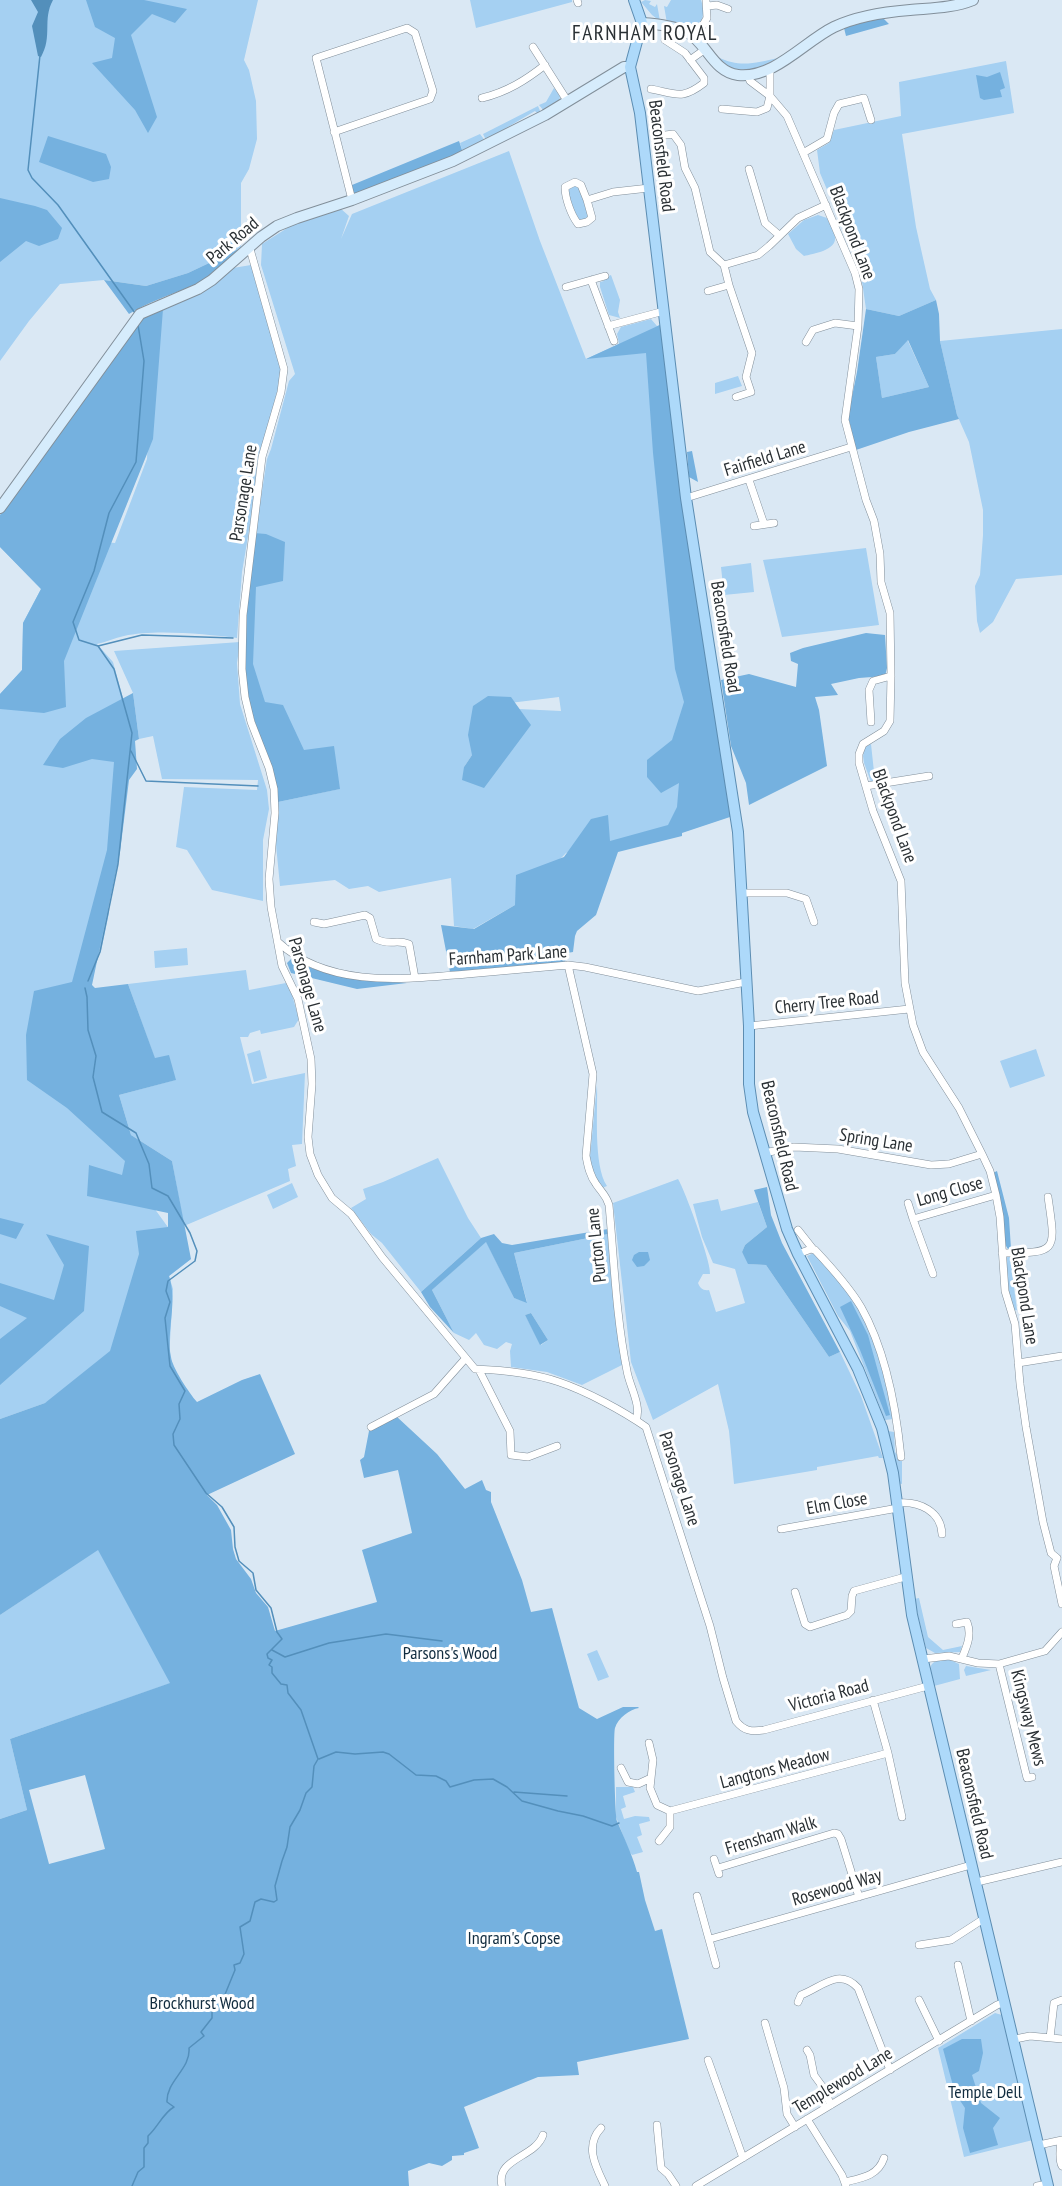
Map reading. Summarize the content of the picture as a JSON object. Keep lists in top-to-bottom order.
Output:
{
  "streets": {
    "main road": ["Beaconsfield Road", "Park Road"],
    "street": [
      "Blackpond Lane",
      "Fairfield Lane",
      "Parsonage Lane",
      "Farnham Park Lane",
      "Cherry Tree Road",
      "Spring Lane",
      "Long Close",
      "Purton Lane",
      "Elm Close",
      "Victoria Road",
      "Kingsway Mews",
      "Langtons Meadow",
      "Frensham Walk",
      "Rosewood Way",
      "Templewood Lane"
    ]
  },
  "crossings": [
    ["Beaconsfield Road", "Park Road"],
    ["Beaconsfield Road", "Fairfield Lane"],
    ["Beaconsfield Road", "Farnham Park Lane"],
    ["Beaconsfield Road", "Cherry Tree Road"],
    ["Beaconsfield Road", "Spring Lane"],
    ["Beaconsfield Road", "Elm Close"],
    ["Beaconsfield Road", "Victoria Road"],
    ["Beaconsfield Road", "Rosewood Way"],
    ["Beaconsfield Road", "Templewood Lane"],
    ["Blackpond Lane", "Fairfield Lane"],
    ["Blackpond Lane", "Cherry Tree Road"],
    ["Blackpond Lane", "Spring Lane"],
    ["Blackpond Lane", "Long Close"],
    ["Park Road", "Parsonage Lane"],
    ["Parsonage Lane", "Farnham Park Lane"],
    ["Parsonage Lane", "Purton Lane"],
    ["Parsonage Lane", "Victoria Road"],
    ["Farnham Park Lane", "Purton Lane"],
    ["Frensham Walk", "Rosewood Way"]
  ],
  "districts": ["FARNHAM ROYAL"],
  "parks": [
    "Parsons's Wood",
    "Ingram's Copse",
    "Brockhurst Wood",
    "Temple Dell"
  ]
}
